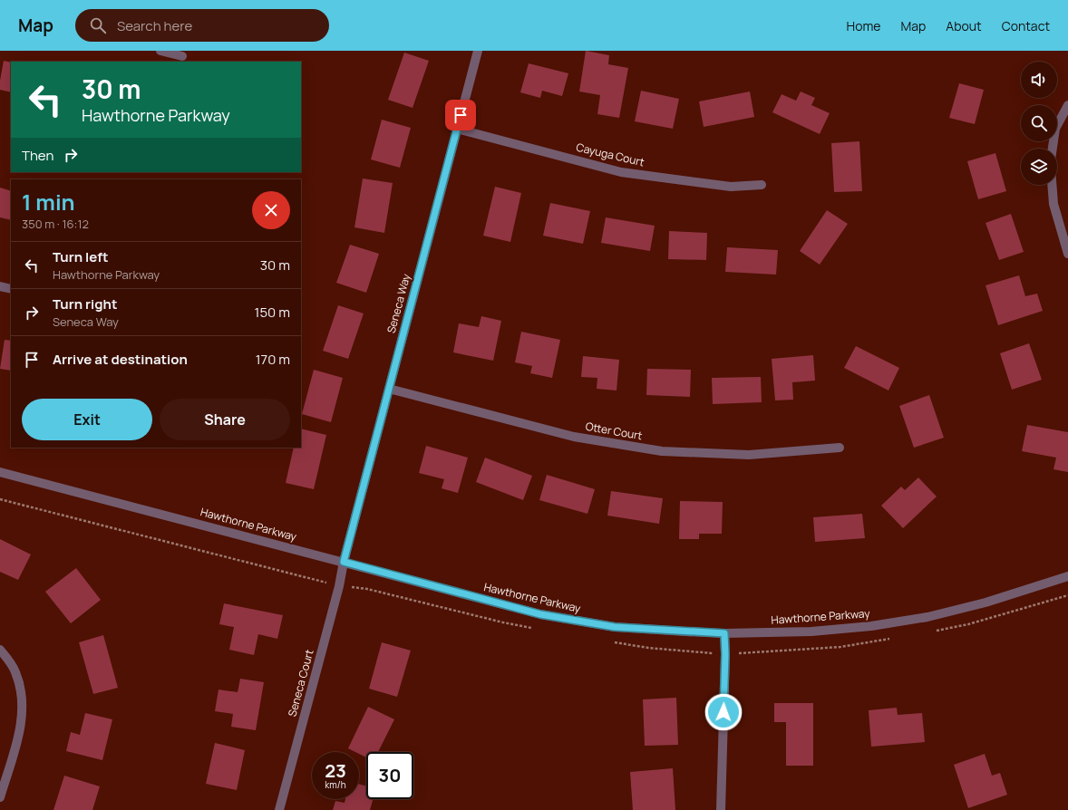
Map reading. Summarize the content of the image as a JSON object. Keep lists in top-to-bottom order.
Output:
{
  "streets": {
    "street": [
      "Cayuga Court",
      "Seneca Way",
      "Otter Court",
      "Hawthorne Parkway",
      "Seneca Court"
    ]
  },
  "crossings": [
    ["Cayuga Court", "Seneca Way"],
    ["Seneca Way", "Otter Court"],
    ["Seneca Way", "Hawthorne Parkway"],
    ["Seneca Way", "Seneca Court"],
    ["Hawthorne Parkway", "Seneca Court"]
  ],
  "page": {
    "header": "Map",
    "search": "Search here",
    "nav": [
      "Home",
      "Map",
      "About",
      "Contact"
    ],
    "turn": ["30 m", "Hawthorne Parkway"],
    "then": "Then",
    "heading": ["1 min", "350 m · 16:12"],
    "list": [
      {
        "name": "Turn left",
        "note": "Hawthorne Parkway",
        "value": "30 m"
      },
      {
        "name": "Turn right",
        "note": "Seneca Way",
        "value": "150 m"
      },
      {
        "name": "Arrive at destination",
        "value": "170 m"
      }
    ],
    "buttons": ["Exit", "Share"],
    "speed": "23 km/h",
    "limit": "30"
  }
}
